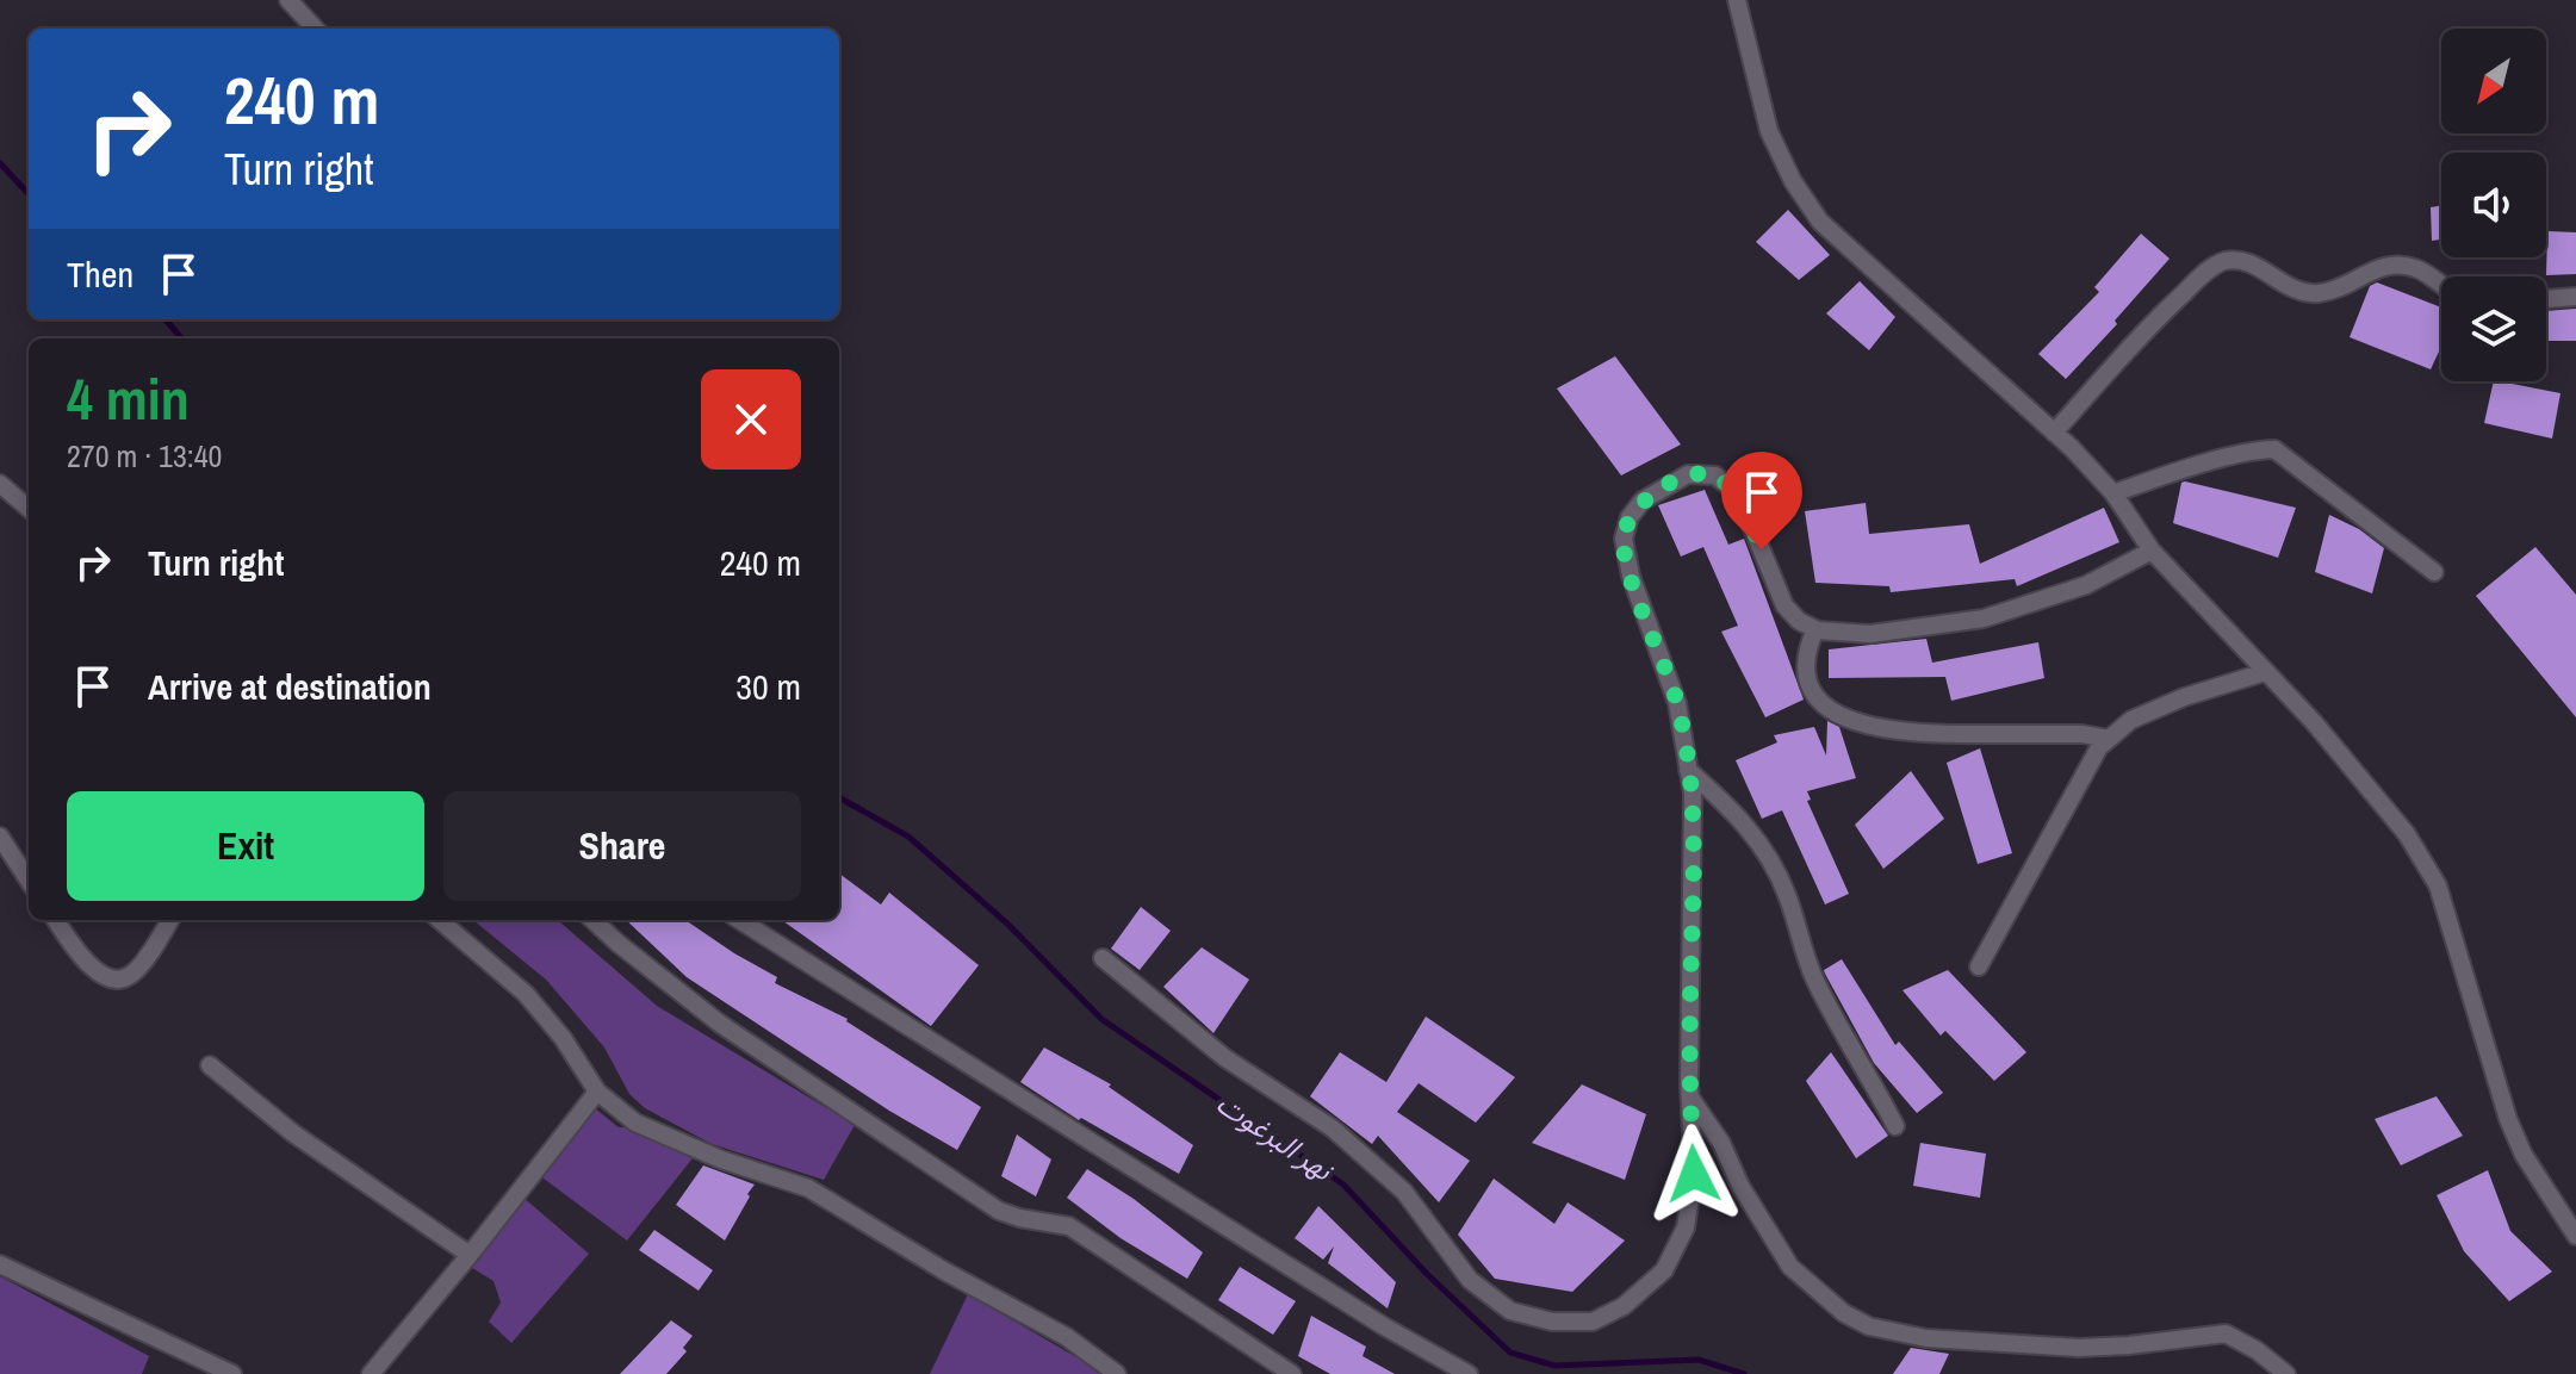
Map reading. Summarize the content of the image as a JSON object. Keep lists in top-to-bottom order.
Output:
{
  "water": ["نهر البرغوت"],
  "north": "bottom left",
  "page": {
    "turn": ["240 m", "Turn right"],
    "then": "Then",
    "heading": ["4 min", "270 m · 13:40"],
    "list": [
      {
        "name": "Turn right",
        "value": "240 m"
      },
      {
        "name": "Arrive at destination",
        "value": "30 m"
      }
    ],
    "buttons": ["Exit", "Share"]
  }
}
